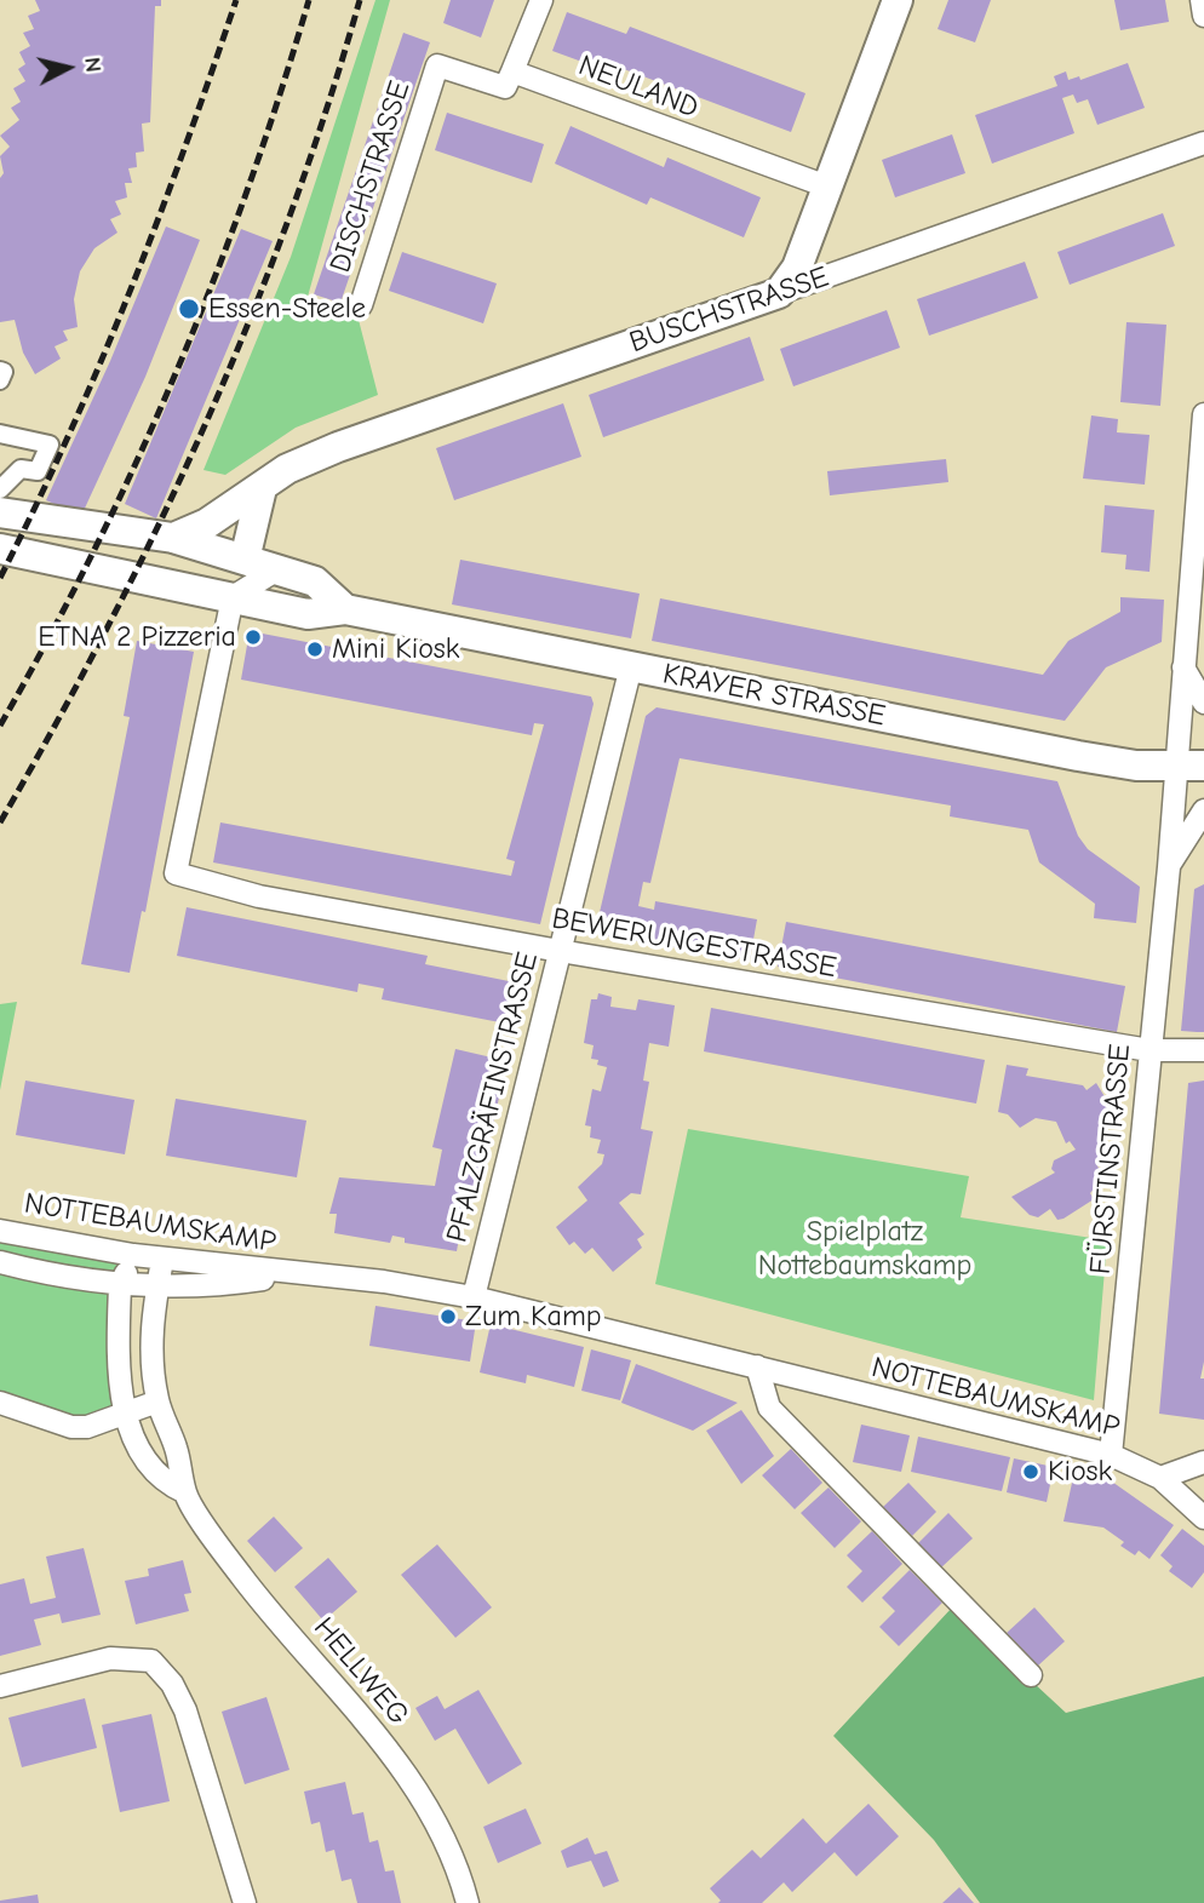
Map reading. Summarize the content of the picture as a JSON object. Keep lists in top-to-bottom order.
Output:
{
  "streets": {
    "main road": ["BUSCHSTRASSE", "KRAYER STRASSE"],
    "street": [
      "NEULAND",
      "DISCHSTRASSE",
      "BEWERUNGESTRASSE",
      "PFALZGRÄFINSTRASSE",
      "FÜRSTINSTRASSE",
      "NOTTEBAUMSKAMP",
      "HELLWEG"
    ]
  },
  "crossings": [
    ["NEULAND", "DISCHSTRASSE"],
    ["KRAYER STRASSE", "BEWERUNGESTRASSE"],
    ["KRAYER STRASSE", "PFALZGRÄFINSTRASSE"],
    ["KRAYER STRASSE", "FÜRSTINSTRASSE"],
    ["BEWERUNGESTRASSE", "PFALZGRÄFINSTRASSE"],
    ["BEWERUNGESTRASSE", "FÜRSTINSTRASSE"],
    ["PFALZGRÄFINSTRASSE", "NOTTEBAUMSKAMP"],
    ["FÜRSTINSTRASSE", "NOTTEBAUMSKAMP"],
    ["NOTTEBAUMSKAMP", "HELLWEG"]
  ],
  "parks": ["Spielplatz Nottebaumskamp"],
  "places": [
    "Essen-Steele",
    "ETNA 2 Pizzeria",
    "Mini Kiosk",
    "Zum Kamp",
    "Kiosk"
  ],
  "north": "right"
}
